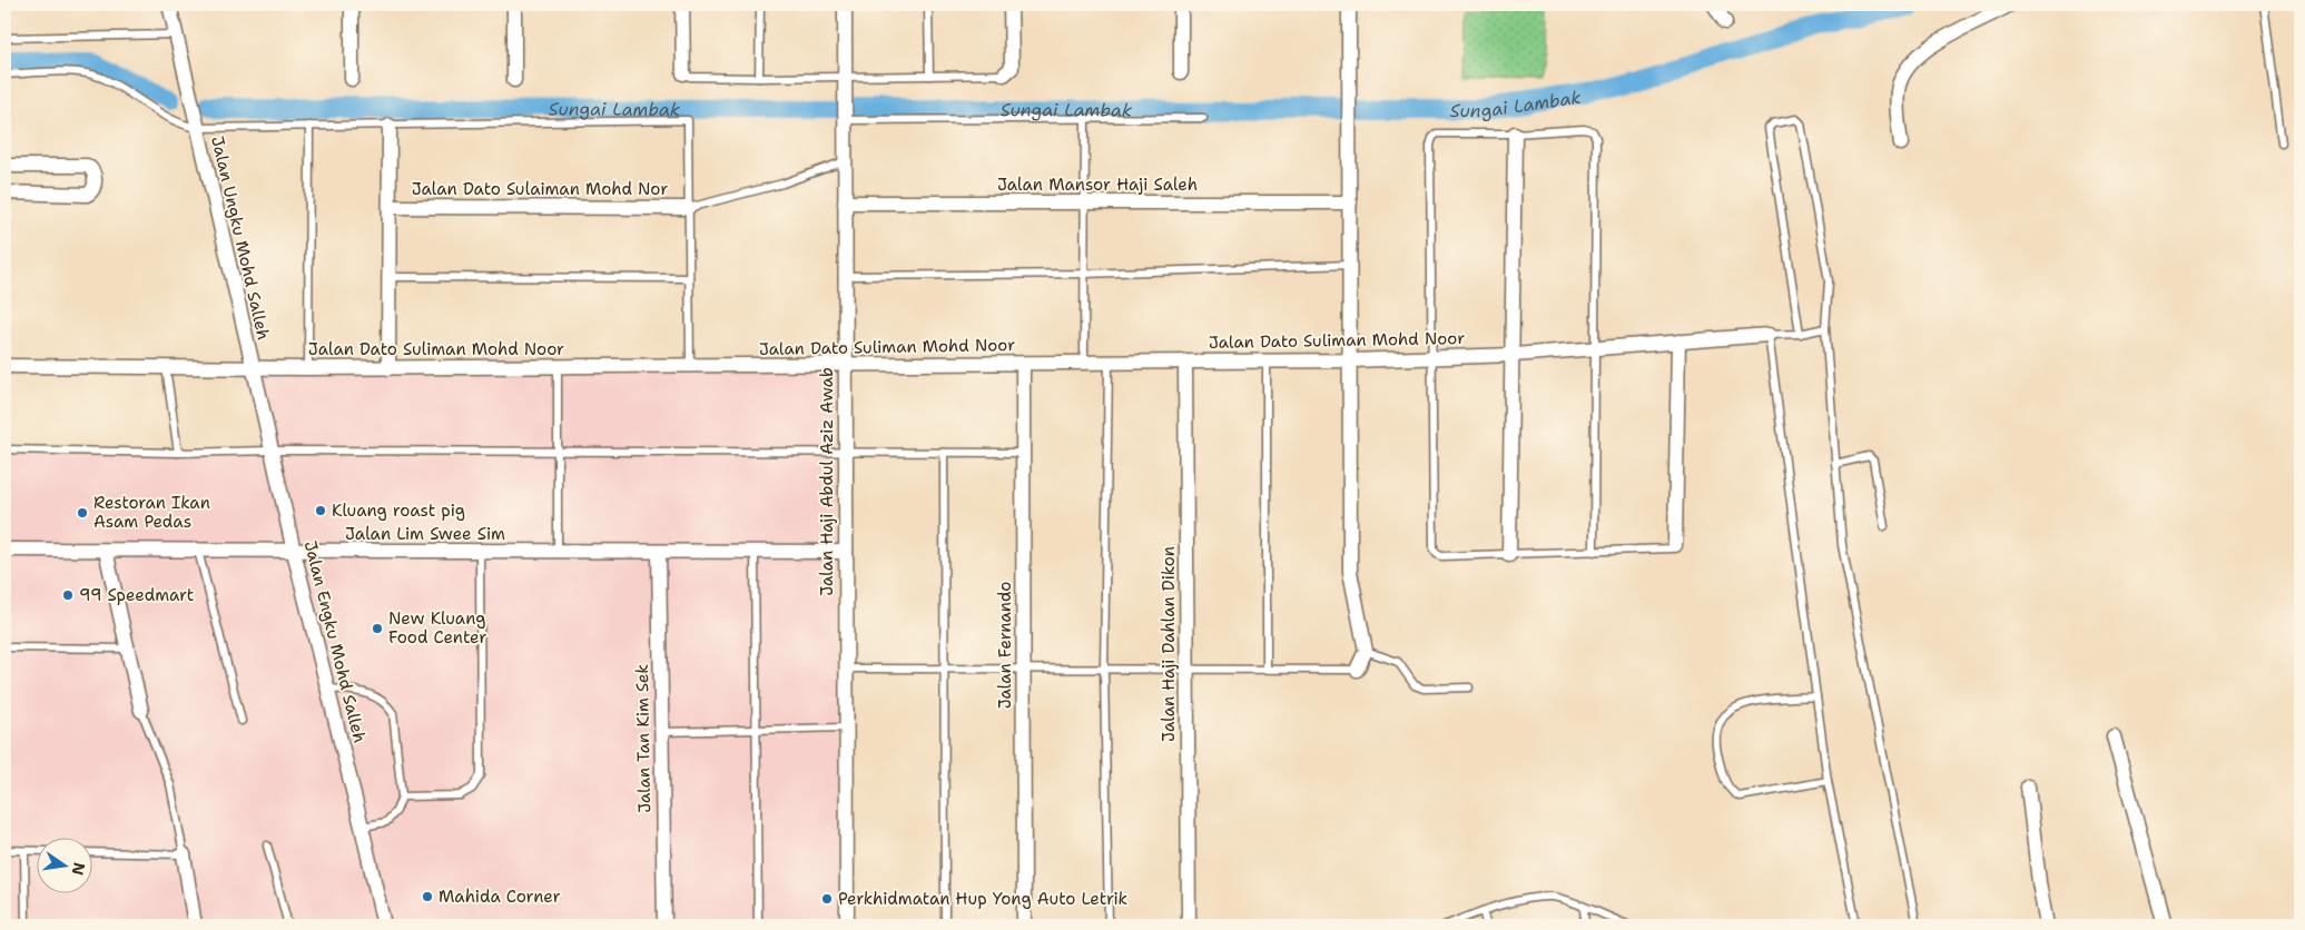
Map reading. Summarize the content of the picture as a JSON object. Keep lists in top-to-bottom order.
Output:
{
  "streets": {
    "street": [
      "Jalan Mansor Haji Saleh",
      "Jalan Dato Sulaiman Mohd Nor",
      "Jalan Ungku Mohd Salleh",
      "Jalan Dato Suliman Mohd Noor",
      "Jalan Haji Abdul Aziz Awab",
      "Jalan Lim Swee Sim",
      "Jalan Engku Mohd Salleh",
      "Jalan Haji Dahlan Dikon",
      "Jalan Fernando",
      "Jalan Tan Kim Sek"
    ]
  },
  "crossings": [
    ["Jalan Mansor Haji Saleh", "Jalan Haji Abdul Aziz Awab"],
    ["Jalan Ungku Mohd Salleh", "Jalan Dato Suliman Mohd Noor"],
    ["Jalan Ungku Mohd Salleh", "Jalan Engku Mohd Salleh"],
    ["Jalan Dato Suliman Mohd Noor", "Jalan Haji Abdul Aziz Awab"],
    ["Jalan Dato Suliman Mohd Noor", "Jalan Engku Mohd Salleh"],
    ["Jalan Dato Suliman Mohd Noor", "Jalan Haji Dahlan Dikon"],
    ["Jalan Dato Suliman Mohd Noor", "Jalan Fernando"],
    ["Jalan Haji Abdul Aziz Awab", "Jalan Lim Swee Sim"],
    ["Jalan Lim Swee Sim", "Jalan Engku Mohd Salleh"],
    ["Jalan Lim Swee Sim", "Jalan Tan Kim Sek"]
  ],
  "water": ["Sungai Lambak"],
  "places": [
    "Kluang roast pig",
    "Restoran Ikan Asam Pedas",
    "99 Speedmart",
    "New Kluang Food Center",
    "Mahida Corner",
    "Perkhidmatan Hup Yong Auto Letrik"
  ],
  "north": "right"
}
